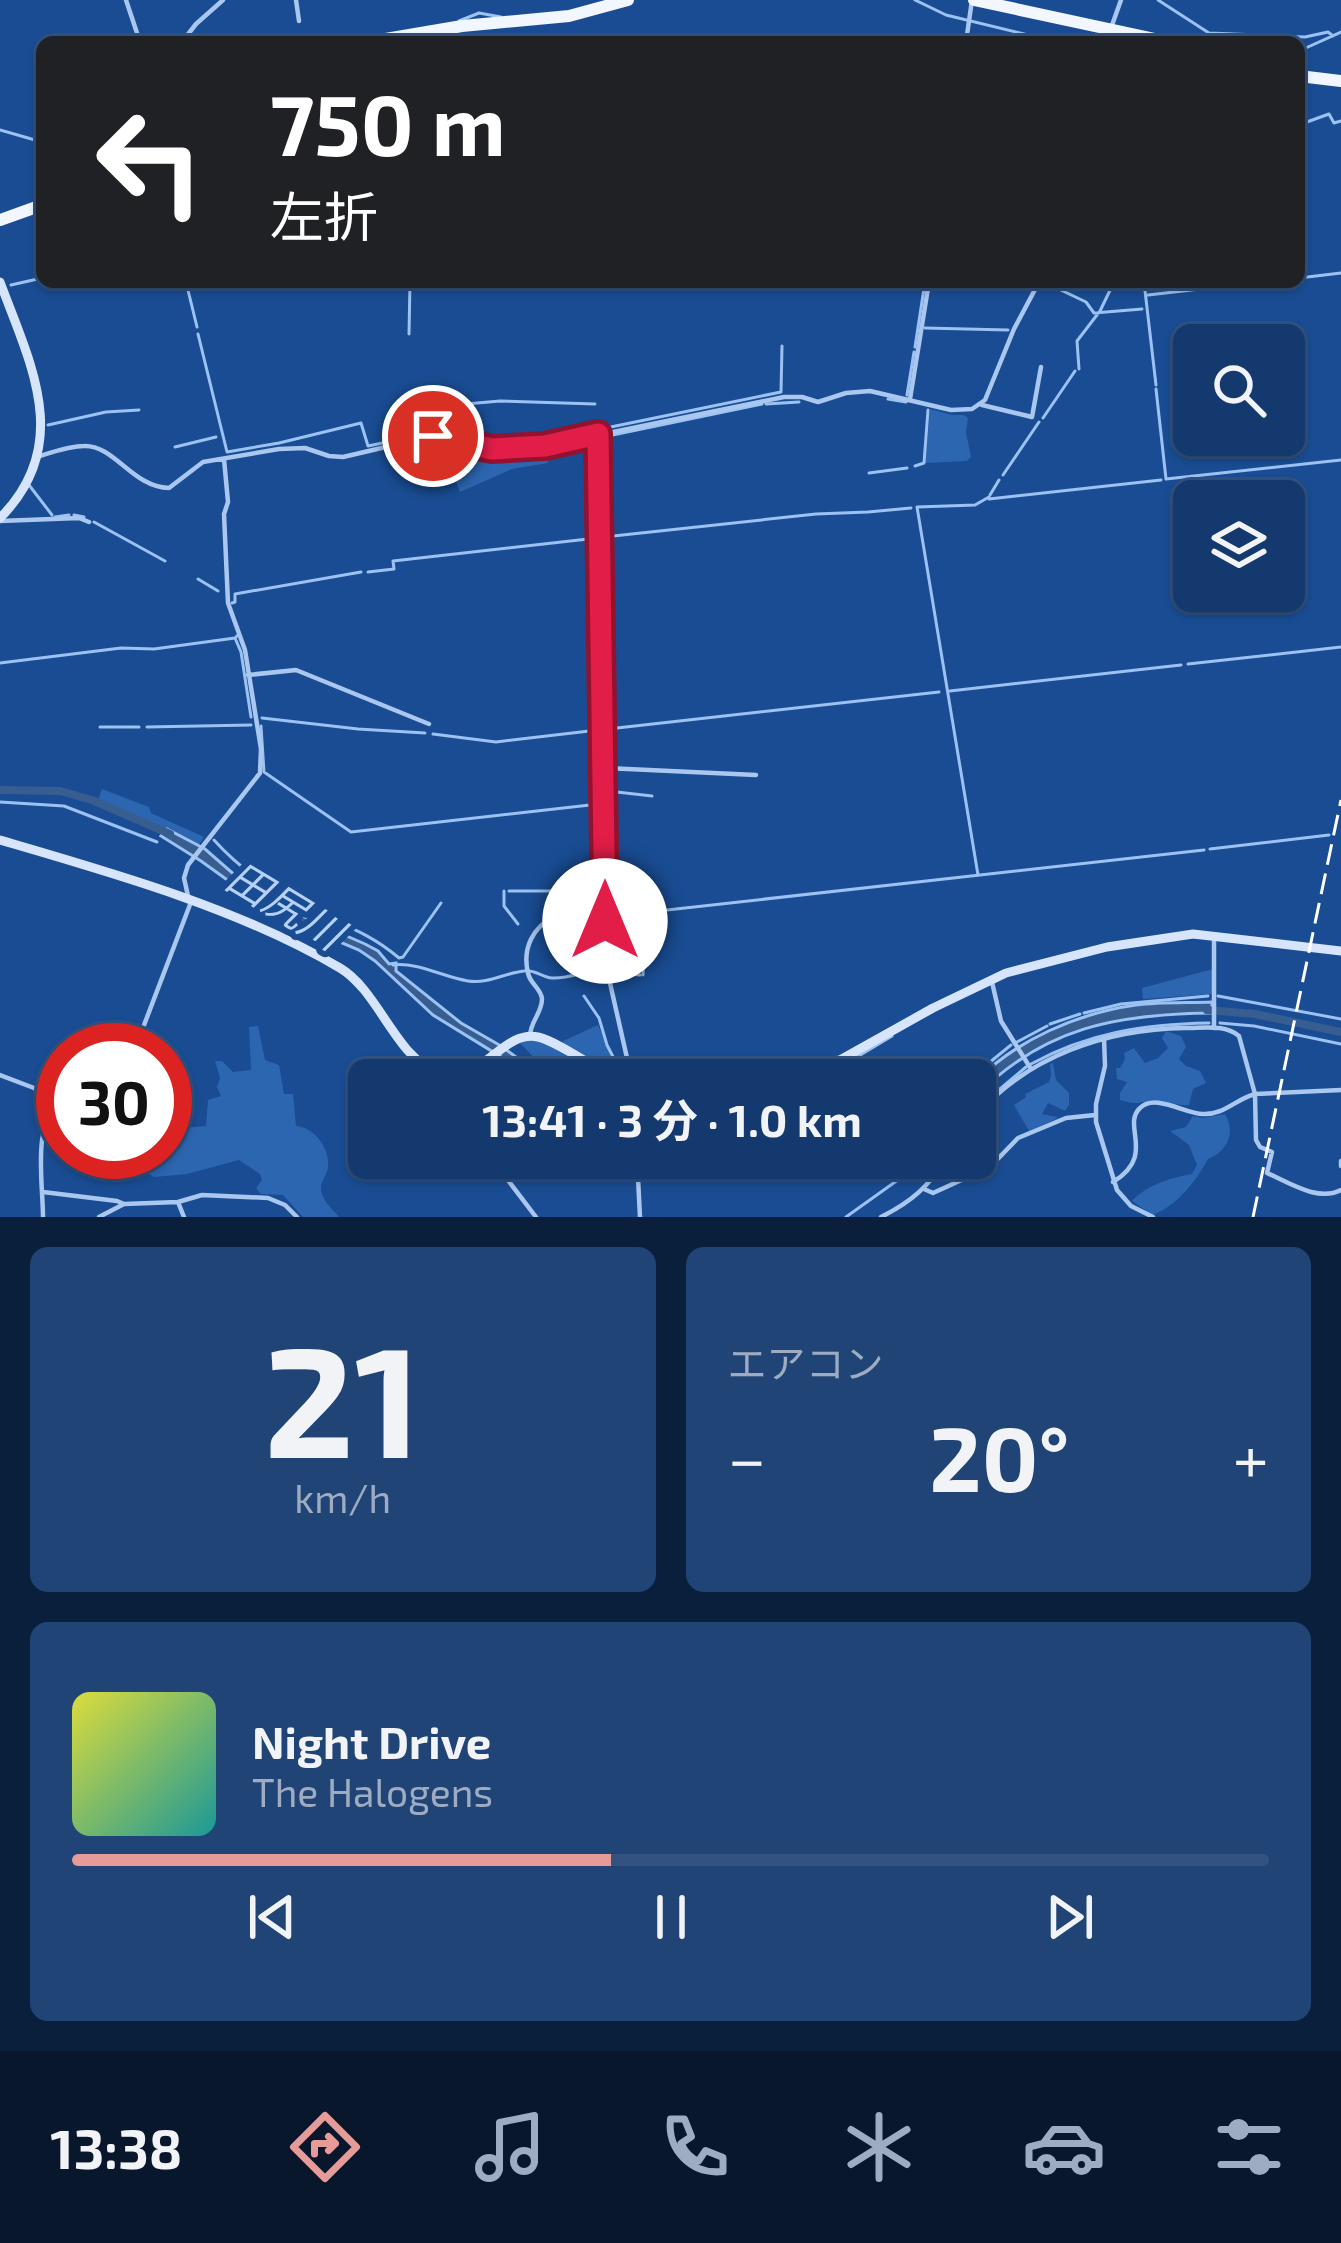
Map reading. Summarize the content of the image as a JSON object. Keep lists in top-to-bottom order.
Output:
{
  "water": ["田尻川"],
  "page": {
    "turn": ["750 m", "左折"],
    "limit": "30",
    "trip": "13:41 · 3 分 · 1.0 km",
    "tile": [
      ["21", "km/h"],
      "エアコン"
    ],
    "heat": ["−", "20°", "+"],
    "song": ["Night Drive", "The Halogens"],
    "tabs": "13:38"
  }
}
